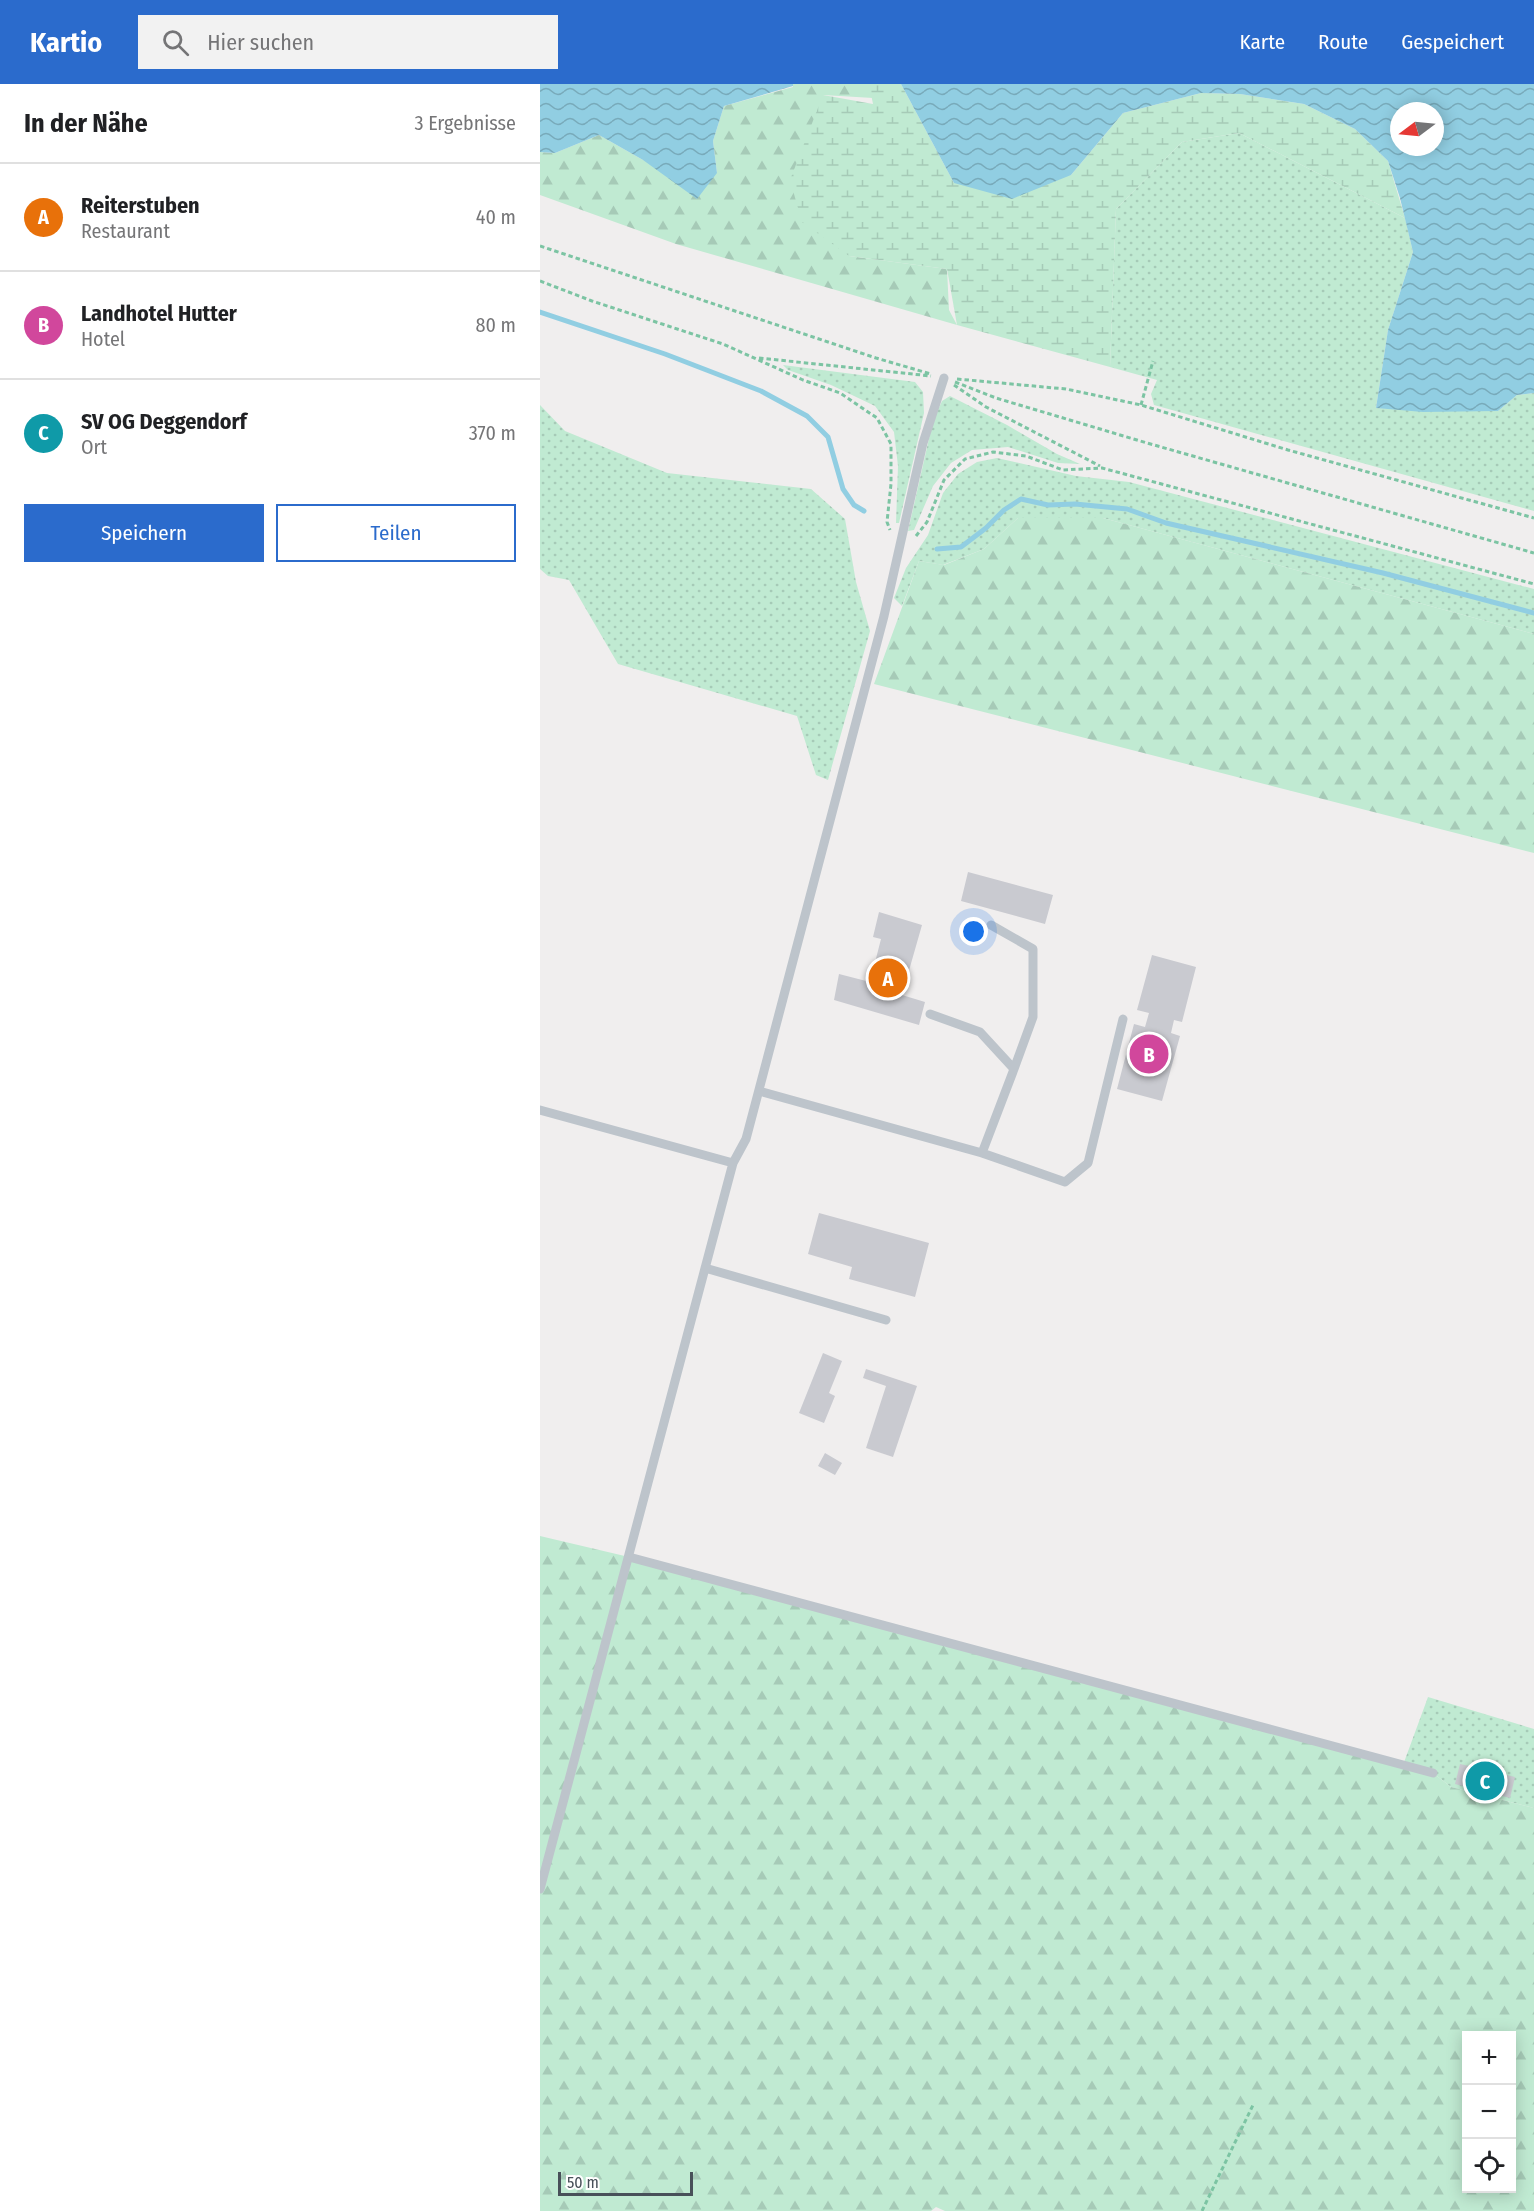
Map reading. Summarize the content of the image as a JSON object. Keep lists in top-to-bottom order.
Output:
{
  "scale_bar": "50 m",
  "north": "left",
  "page": {
    "header": "Kartio",
    "search": "Hier suchen",
    "nav": ["Karte", "Route", "Gespeichert"],
    "heading": ["In der Nähe", "3 Ergebnisse"],
    "list": [
      {
        "mark": "A",
        "name": "Reiterstuben",
        "note": "Restaurant",
        "value": "40 m"
      },
      {
        "mark": "B",
        "name": "Landhotel Hutter",
        "note": "Hotel",
        "value": "80 m"
      },
      {
        "mark": "C",
        "name": "SV OG Deggendorf",
        "note": "Ort",
        "value": "370 m"
      }
    ],
    "buttons": ["Speichern", "Teilen"],
    "pins": ["A", "B", "C"],
    "map_buttons": ["+", "−"],
    "scale": "50 m"
  }
}
